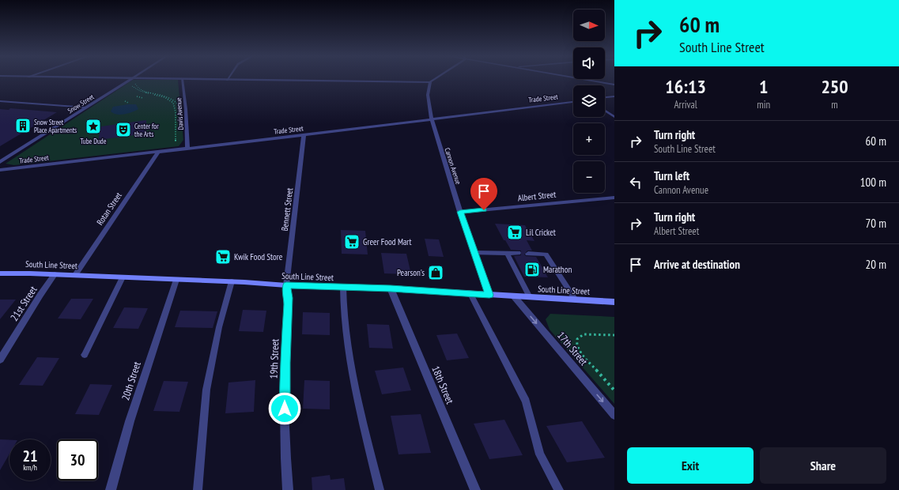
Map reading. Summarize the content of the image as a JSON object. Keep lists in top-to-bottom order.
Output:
{
  "streets": {
    "main road": ["South Line Street"],
    "street": [
      "Trade Street",
      "Snow Street",
      "Davis Avenue",
      "Cannon Avenue",
      "Albert Street",
      "Rotan Street",
      "Bennett Street",
      "21st Street",
      "17th Street",
      "19th Street",
      "20th Street",
      "18th Street"
    ]
  },
  "crossings": [
    ["Trade Street", "Davis Avenue"],
    ["Trade Street", "Cannon Avenue"],
    ["Trade Street", "Rotan Street"],
    ["Trade Street", "Bennett Street"],
    ["Cannon Avenue", "Albert Street"],
    ["Cannon Avenue", "South Line Street"],
    ["Rotan Street", "South Line Street"],
    ["Bennett Street", "South Line Street"],
    ["Bennett Street", "19th Street"],
    ["South Line Street", "21st Street"],
    ["South Line Street", "17th Street"],
    ["South Line Street", "19th Street"],
    ["South Line Street", "20th Street"],
    ["South Line Street", "18th Street"]
  ],
  "one_way": ["17th Street"],
  "places": {
    "building": ["Snow Street Place Apartments"],
    "place": ["Tube Dude"],
    "theatre": ["Center for the Arts"],
    "supermarket": ["Lil Cricket", "Greer Food Mart", "Kwik Food Store"],
    "fuel station": ["Marathon"],
    "shop": ["Pearson's"]
  },
  "north": "right",
  "page": {
    "turn": ["60 m", "South Line Street"],
    "map_buttons": ["+", "−"],
    "eta": [
      "16:13",
      "Arrival",
      "1",
      "min",
      "250",
      "m"
    ],
    "list": [
      {
        "name": "Turn right",
        "note": "South Line Street",
        "value": "60 m"
      },
      {
        "name": "Turn left",
        "note": "Cannon Avenue",
        "value": "100 m"
      },
      {
        "name": "Turn right",
        "note": "Albert Street",
        "value": "70 m"
      },
      {
        "name": "Arrive at destination",
        "value": "20 m"
      }
    ],
    "speed": "21 km/h",
    "limit": "30",
    "buttons": ["Exit", "Share"]
  }
}
